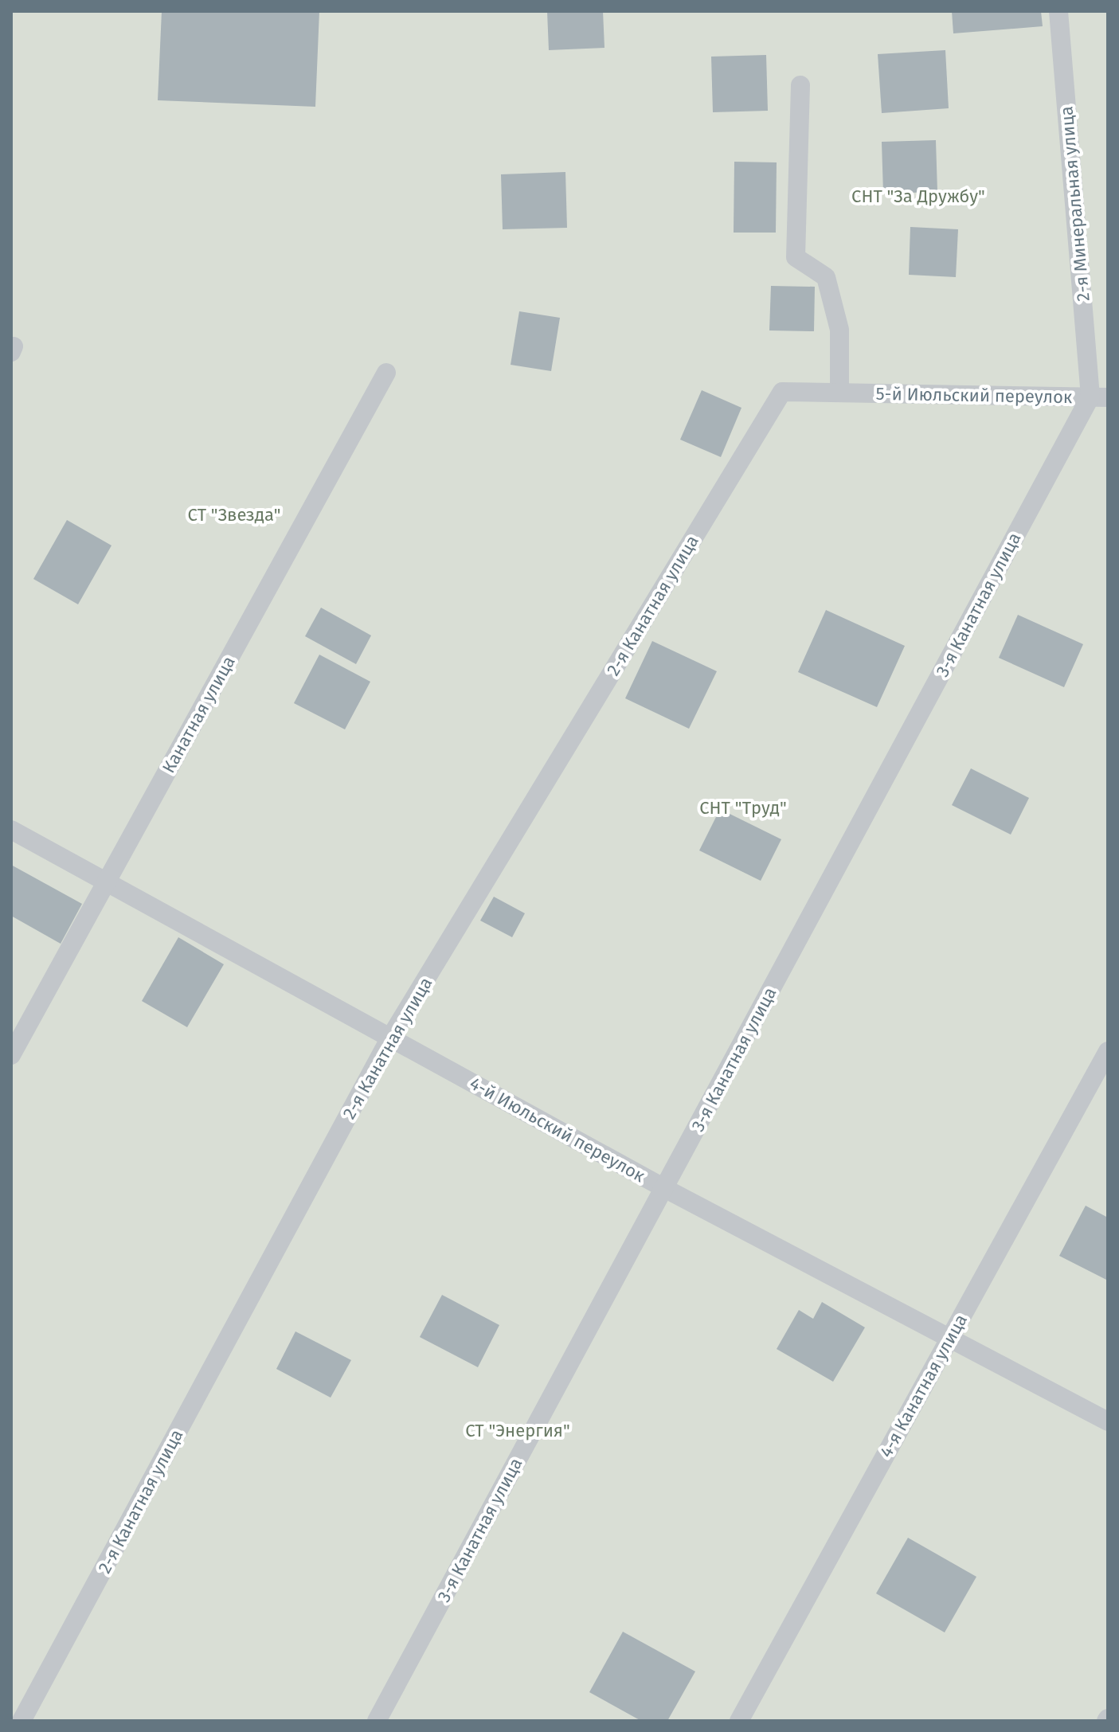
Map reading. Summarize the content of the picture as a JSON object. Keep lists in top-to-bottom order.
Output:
{
  "streets": {
    "lane": [
      "2-я Минеральная улица",
      "5-й Июльский переулок",
      "3-я Канатная улица",
      "2-я Канатная улица",
      "Канатная улица",
      "4-й Июльский переулок",
      "4-я Канатная улица"
    ]
  },
  "crossings": [
    ["2-я Минеральная улица", "5-й Июльский переулок"],
    ["2-я Минеральная улица", "3-я Канатная улица"],
    ["5-й Июльский переулок", "3-я Канатная улица"],
    ["5-й Июльский переулок", "2-я Канатная улица"],
    ["3-я Канатная улица", "4-й Июльский переулок"],
    ["2-я Канатная улица", "4-й Июльский переулок"],
    ["Канатная улица", "4-й Июльский переулок"],
    ["4-й Июльский переулок", "4-я Канатная улица"]
  ],
  "parks": [
    "СНТ \"За Дружбу\"",
    "СТ \"Звезда\"",
    "СНТ \"Труд\"",
    "СТ \"Энергия\""
  ]
}
